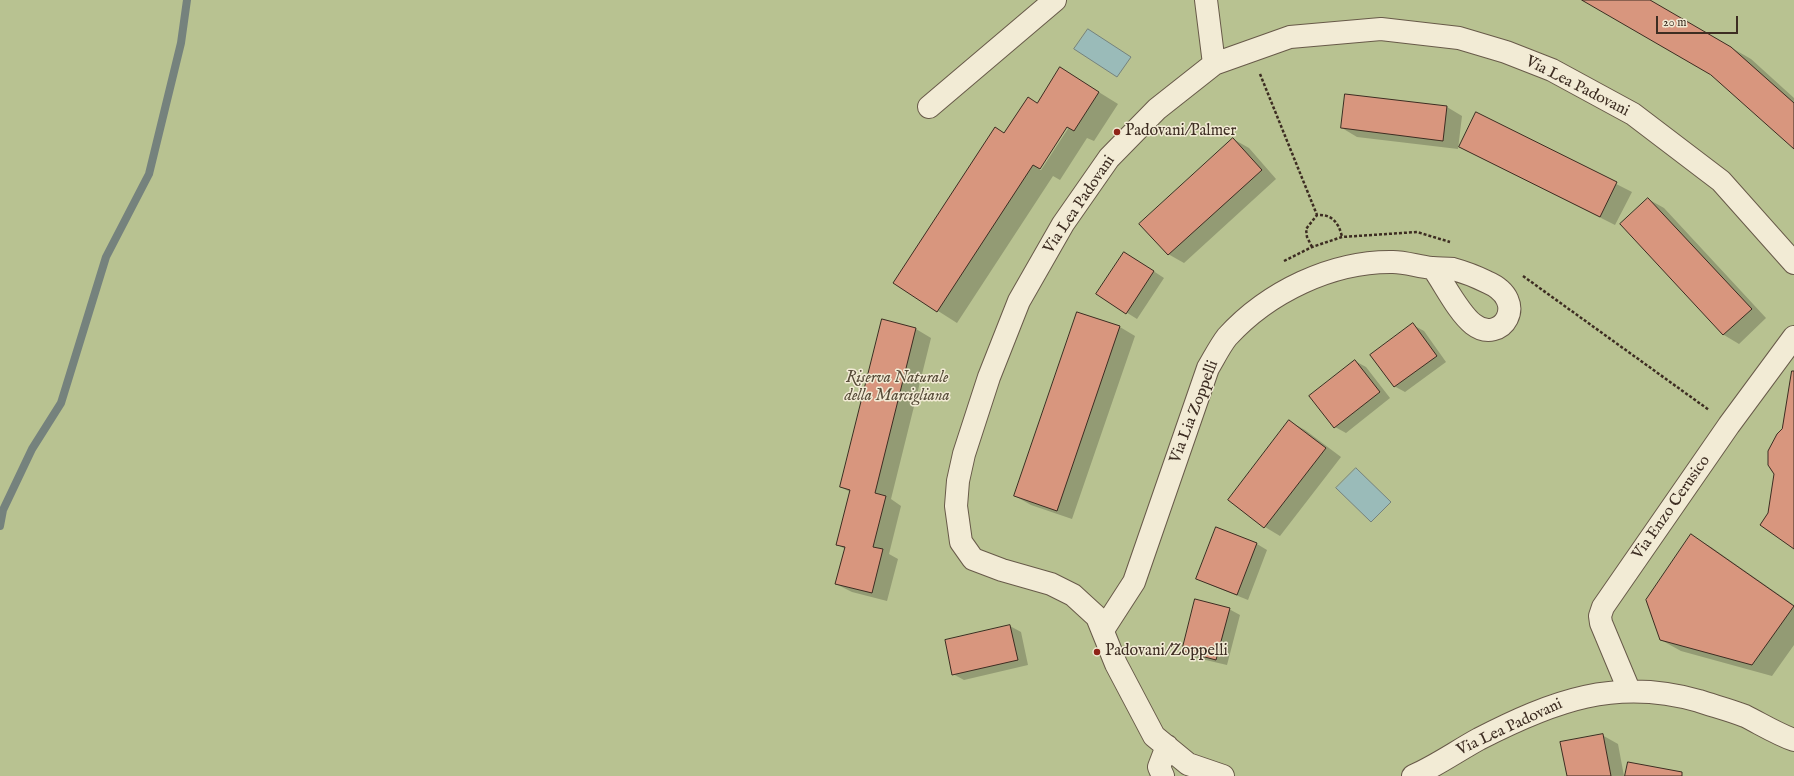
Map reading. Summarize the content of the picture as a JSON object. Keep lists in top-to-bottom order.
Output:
{
  "streets": {
    "street": ["Via Lea Padovani", "Via Lia Zoppelli", "Via Enzo Cerusico"]
  },
  "crossings": [
    ["Via Lea Padovani", "Via Lia Zoppelli"],
    ["Via Lea Padovani", "Via Enzo Cerusico"]
  ],
  "parks": ["Riserva Naturale della Marcigliana"],
  "places": ["Padovani/Palmer", "Padovani/Zoppelli"],
  "scale_bar": "20 m"
}
